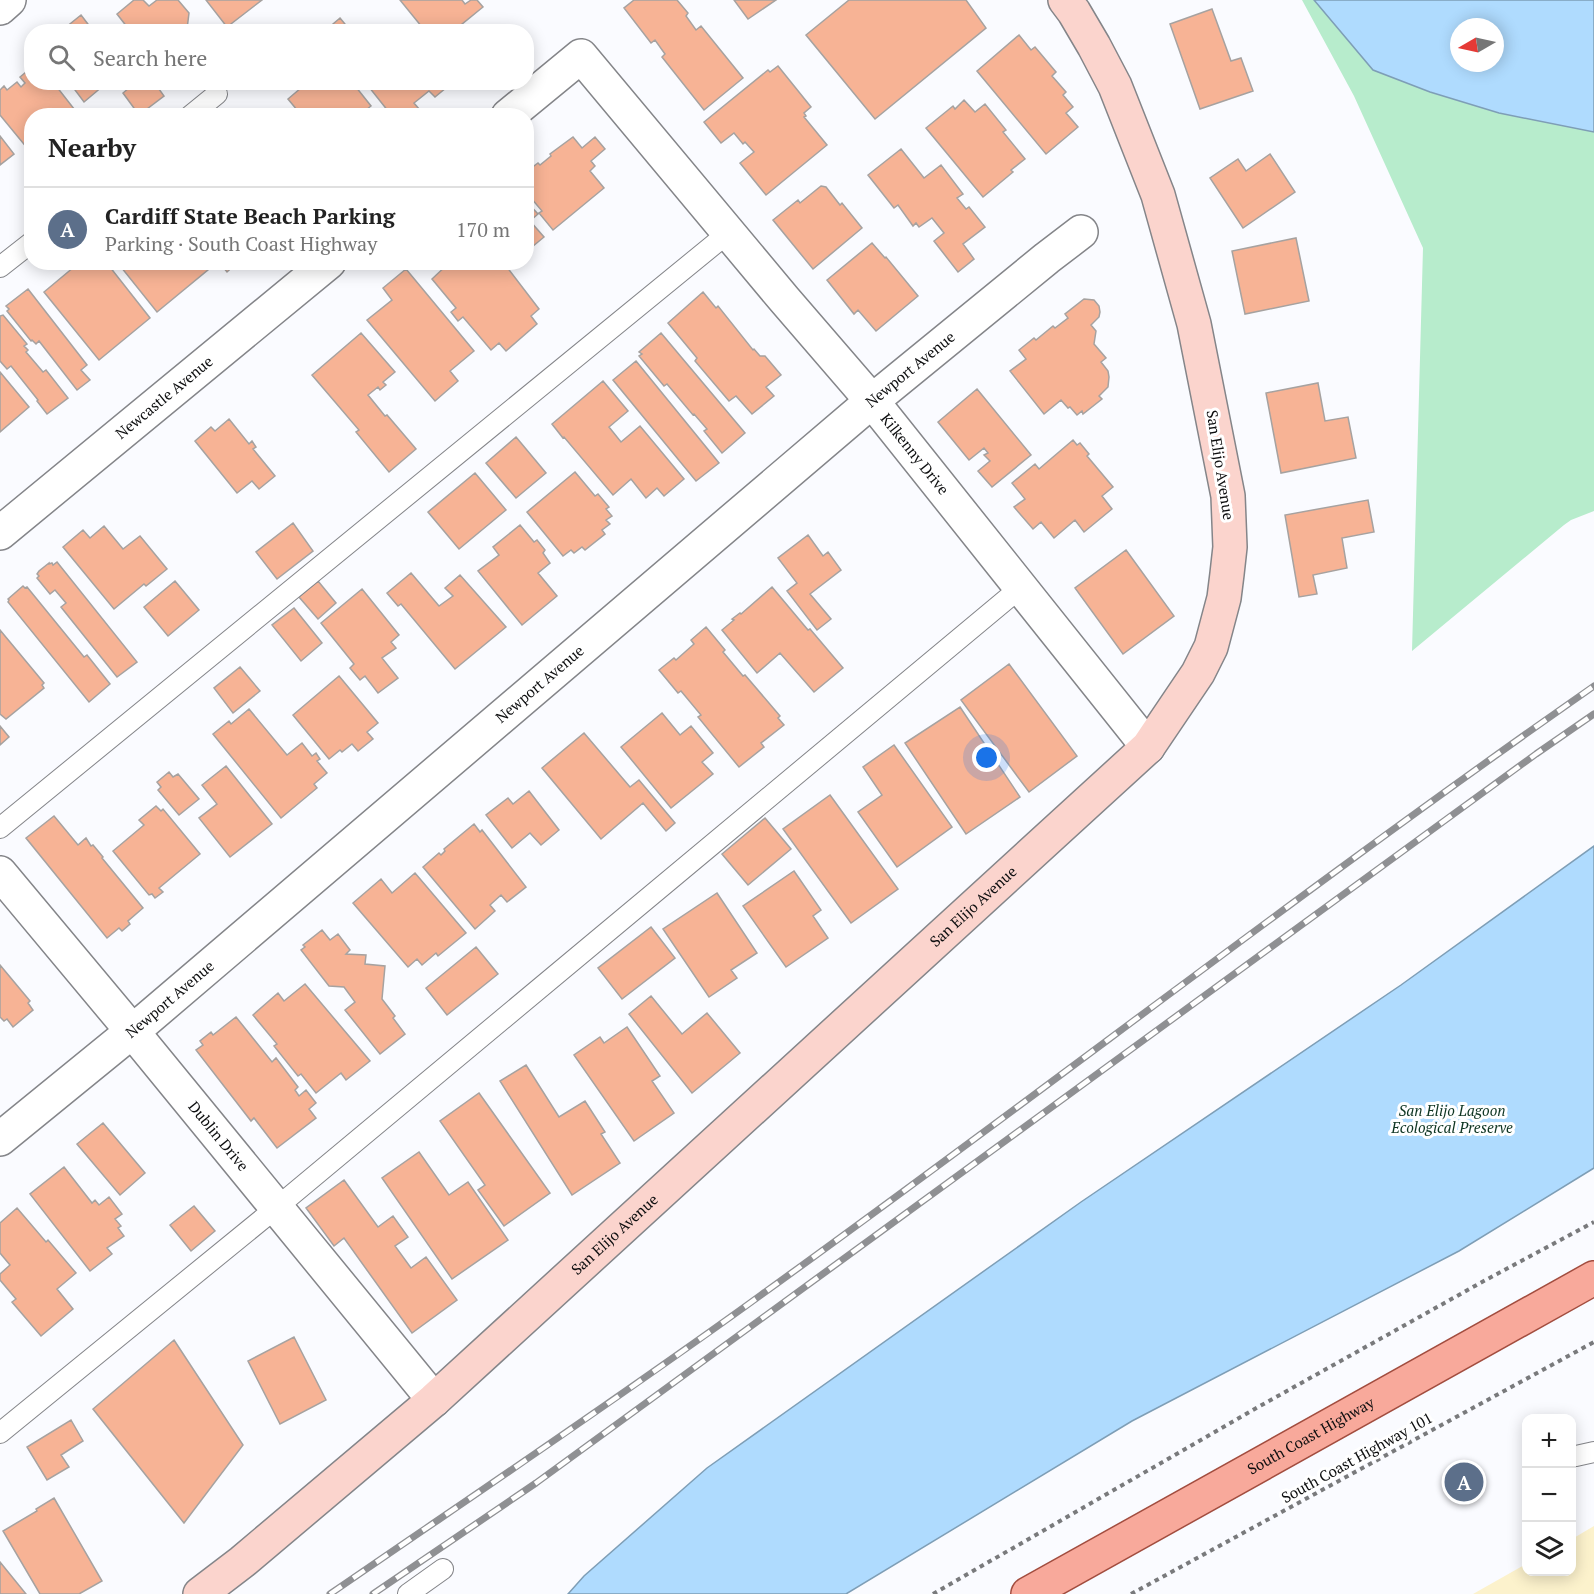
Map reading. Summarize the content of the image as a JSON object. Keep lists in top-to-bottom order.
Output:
{
  "streets": {
    "main road": ["San Elijo Avenue", "South Coast Highway"],
    "street": [
      "Newport Avenue",
      "Newcastle Avenue",
      "Kilkenny Drive",
      "Dublin Drive"
    ],
    "path": ["South Coast Highway 101"]
  },
  "crossings": [
    ["Newport Avenue", "Kilkenny Drive"],
    ["Newport Avenue", "Dublin Drive"],
    ["Kilkenny Drive", "San Elijo Avenue"],
    ["San Elijo Avenue", "Dublin Drive"]
  ],
  "parks": ["San Elijo Lagoon Ecological Preserve"],
  "north": "left",
  "page": {
    "search": "Search here",
    "heading": "Nearby",
    "list": [
      {
        "mark": "A",
        "name": "Cardiff State Beach Parking",
        "note": "Parking · South Coast Highway",
        "value": "170 m"
      }
    ],
    "map_buttons": ["+", "−"],
    "pins": "A"
  }
}
